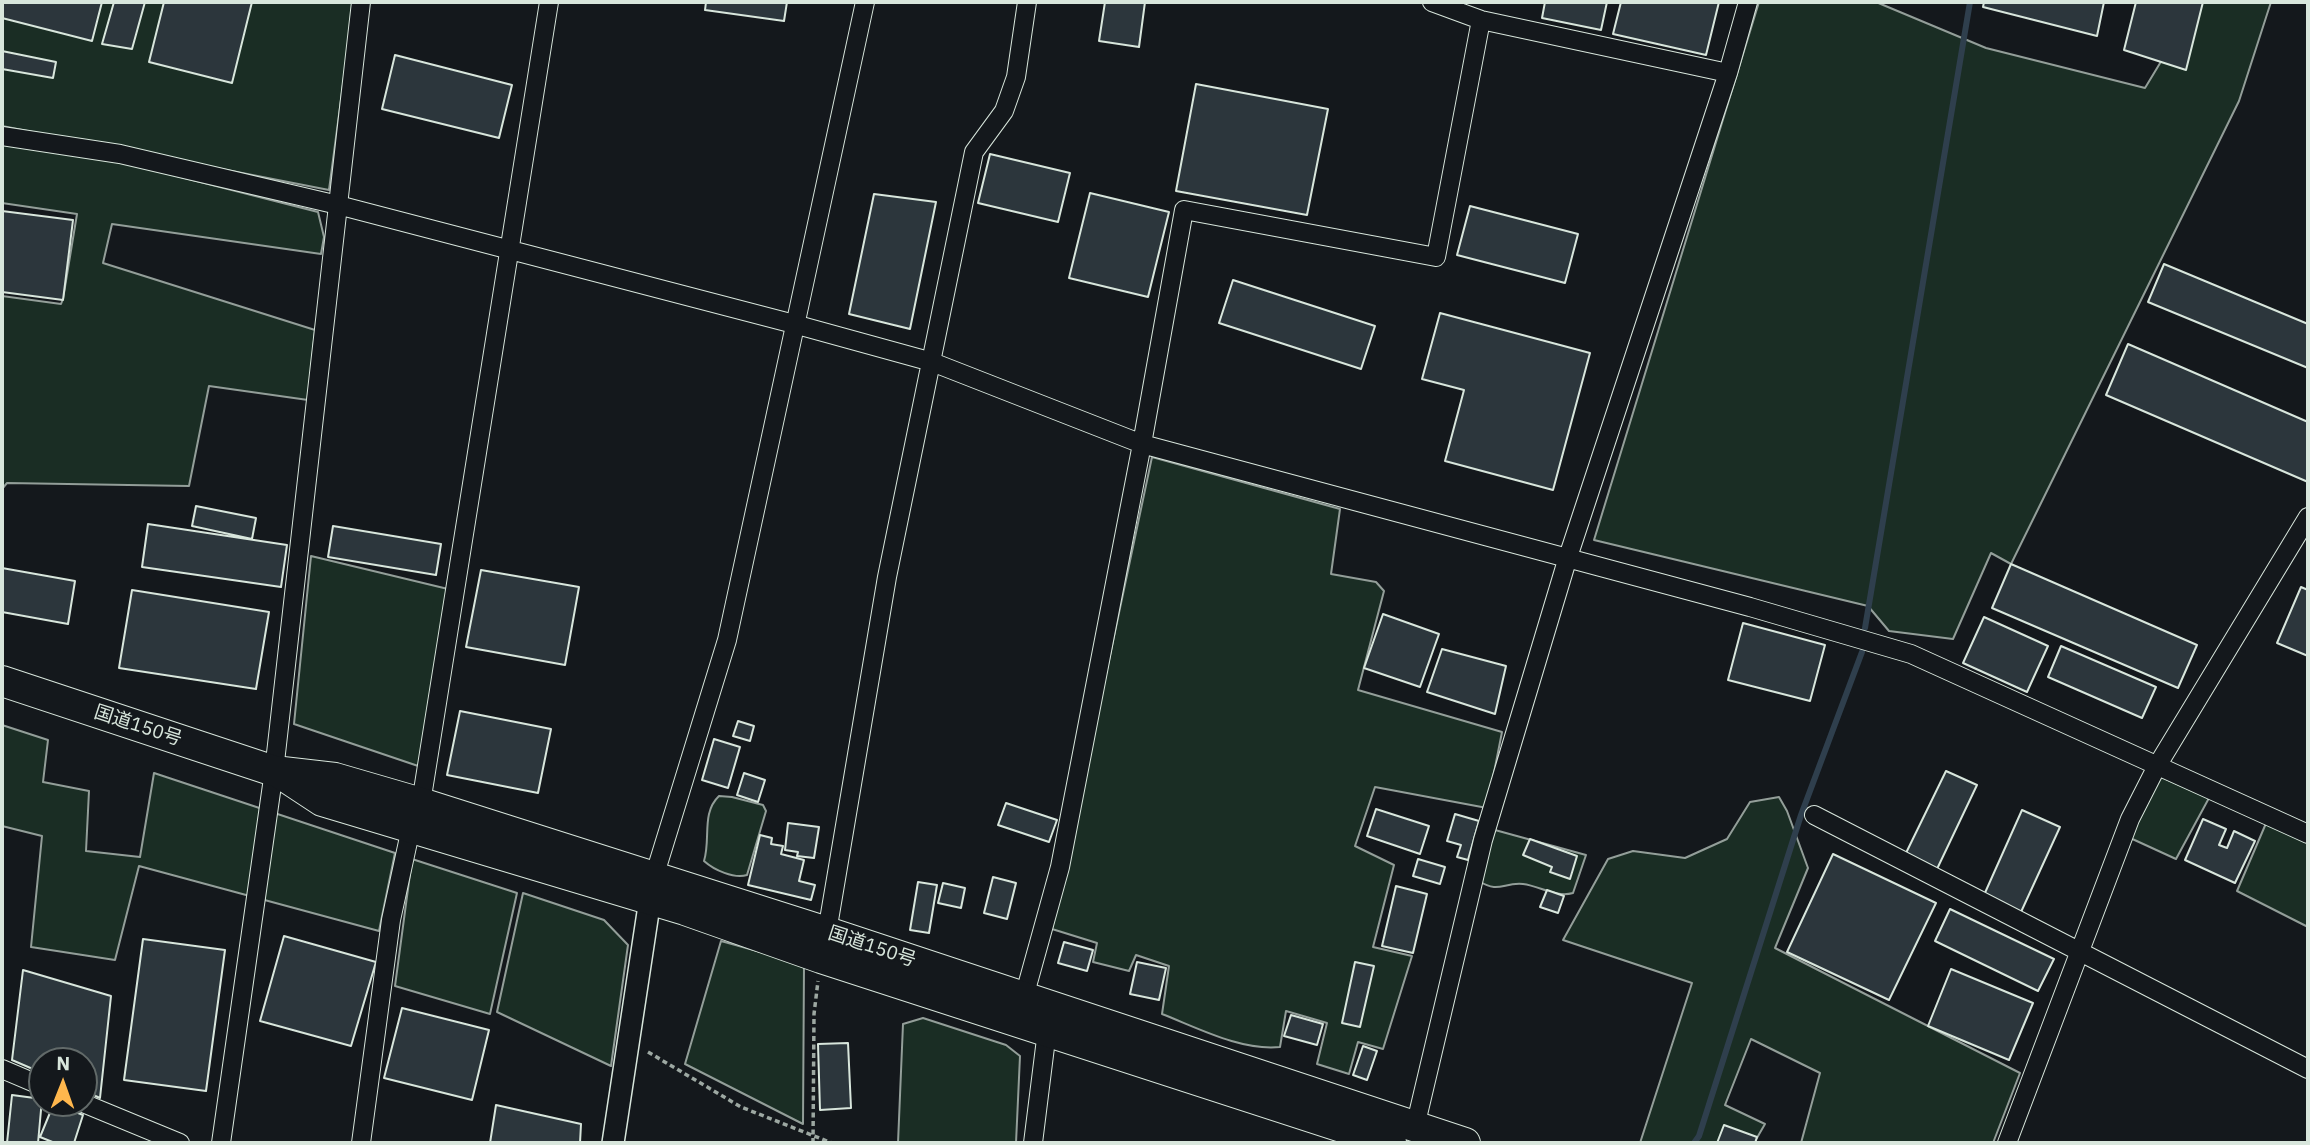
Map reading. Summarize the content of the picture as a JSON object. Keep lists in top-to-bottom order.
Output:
{
  "streets": {
    "highway": ["国道150号"]
  },
  "north": "top"
}
